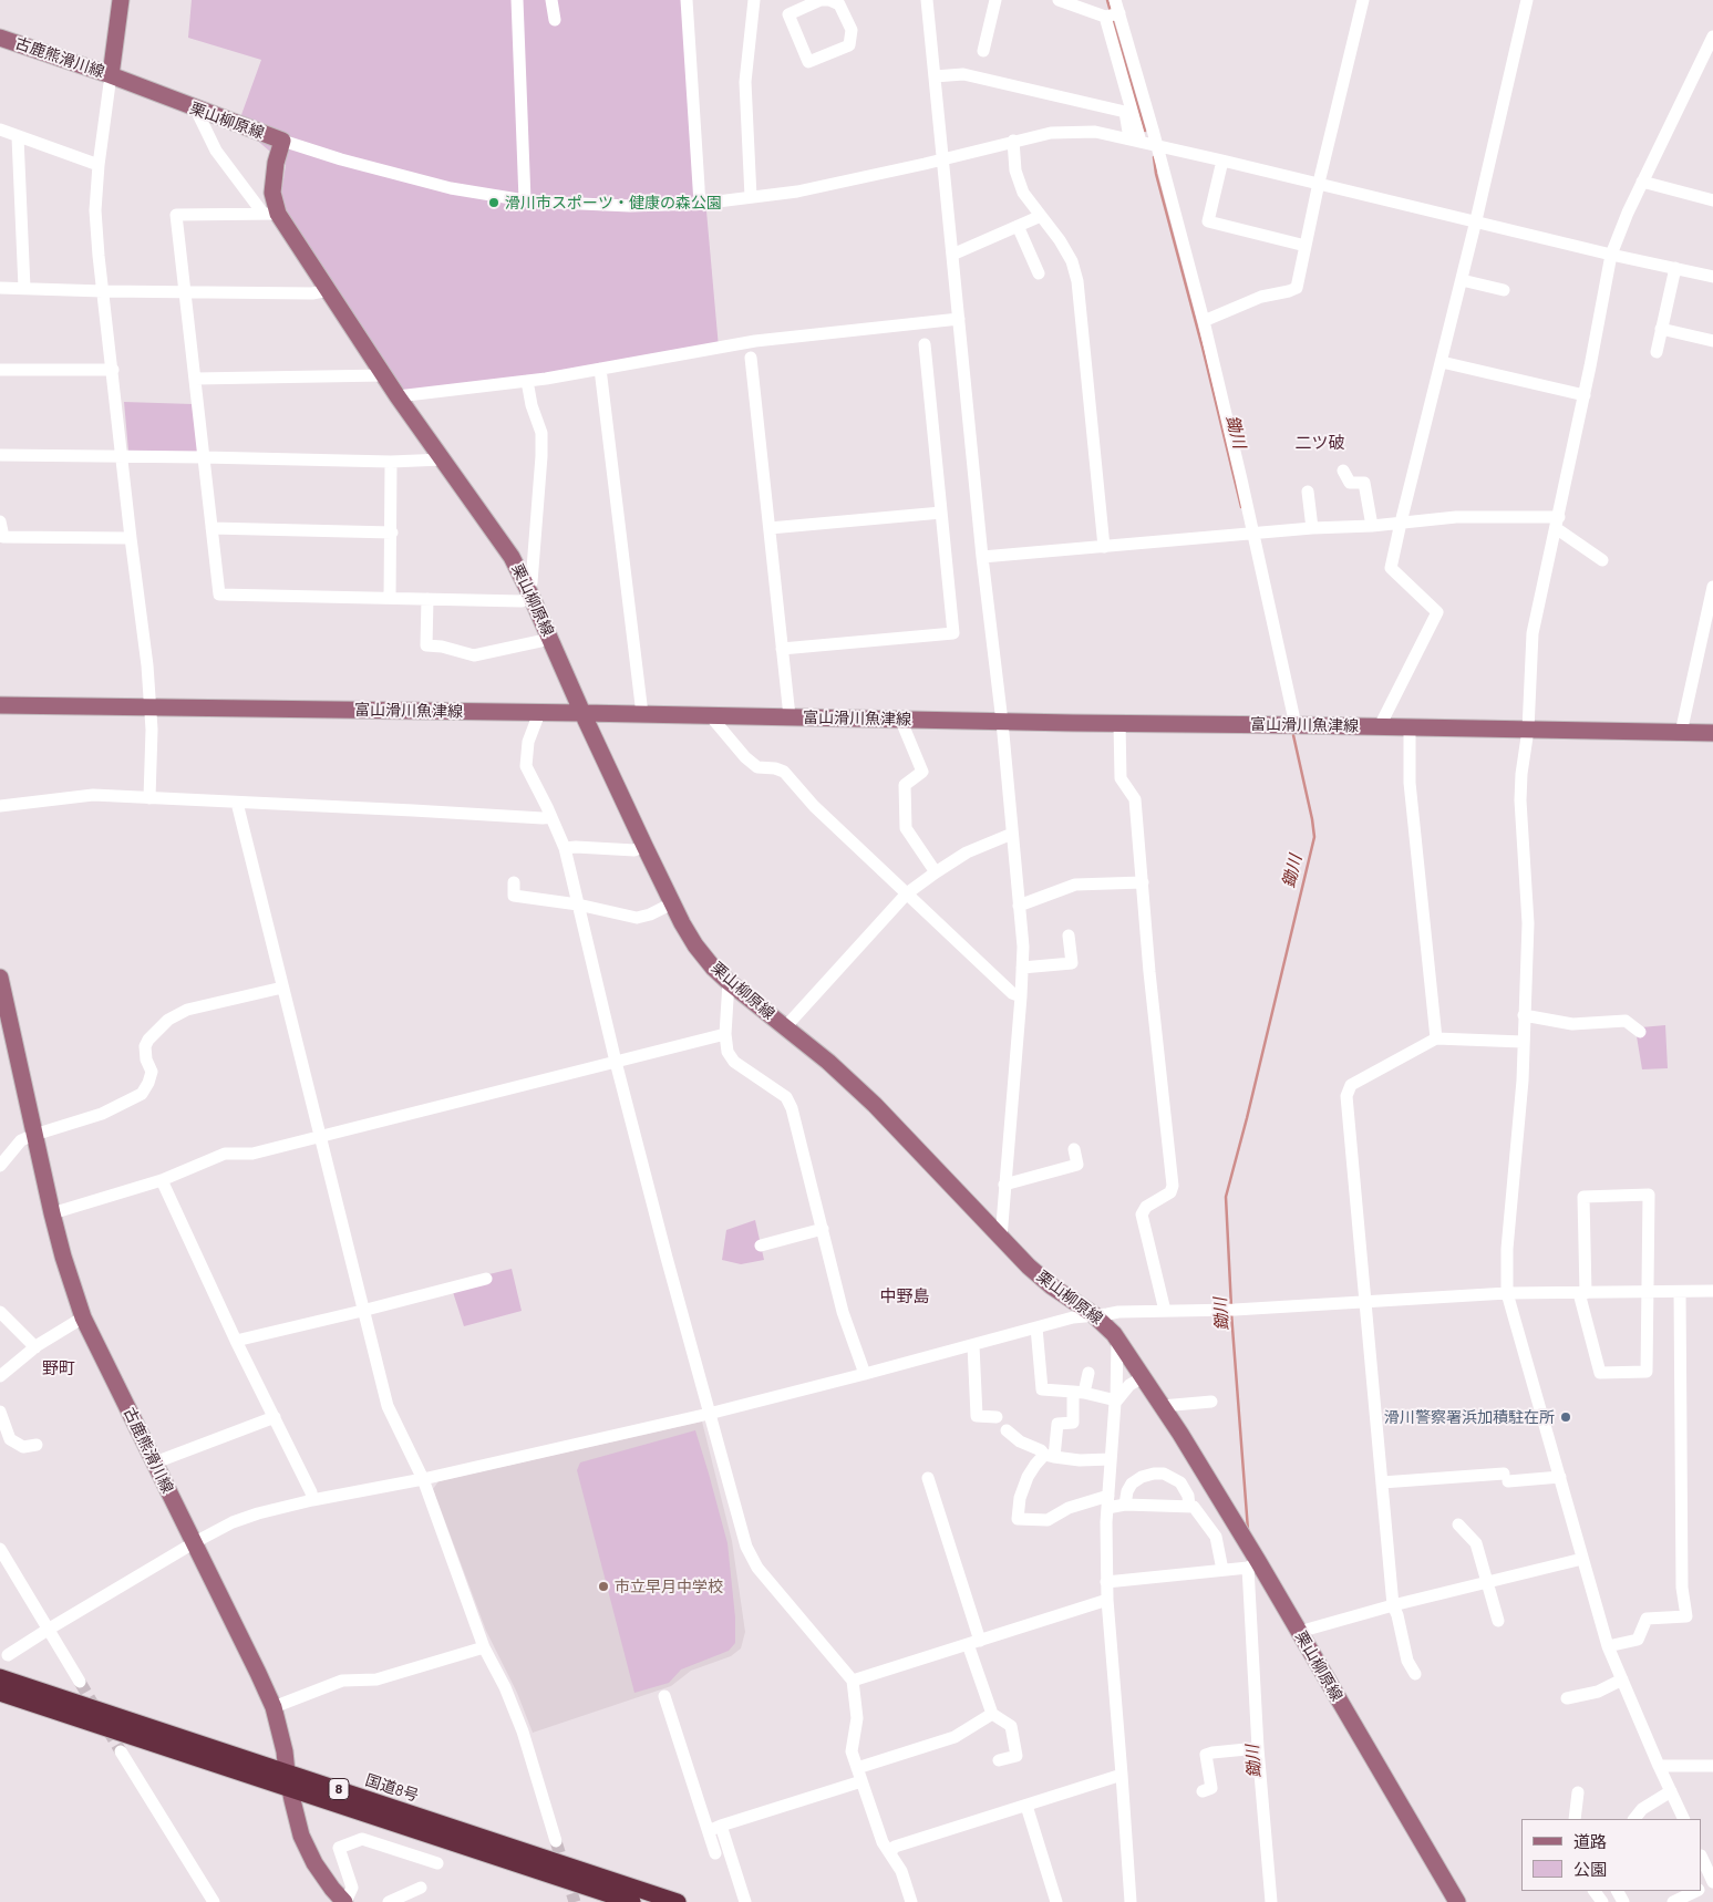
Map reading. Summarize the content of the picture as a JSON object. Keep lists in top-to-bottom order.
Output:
{
  "streets": {
    "highway": ["国道8号", "8"],
    "main road": ["古鹿熊滑川線", "栗山柳原線", "富山滑川魚津線"]
  },
  "crossings": [
    ["古鹿熊滑川線", "栗山柳原線"],
    ["古鹿熊滑川線", "国道8号"],
    ["栗山柳原線", "富山滑川魚津線"]
  ],
  "districts": ["二ツ破", "中野島", "野町"],
  "water": ["鋤川"],
  "places": ["滑川市スポーツ・健康の森公園", "滑川警察署浜加積駐在所", "市立早月中学校"],
  "legend": ["道路", "公園"]
}
